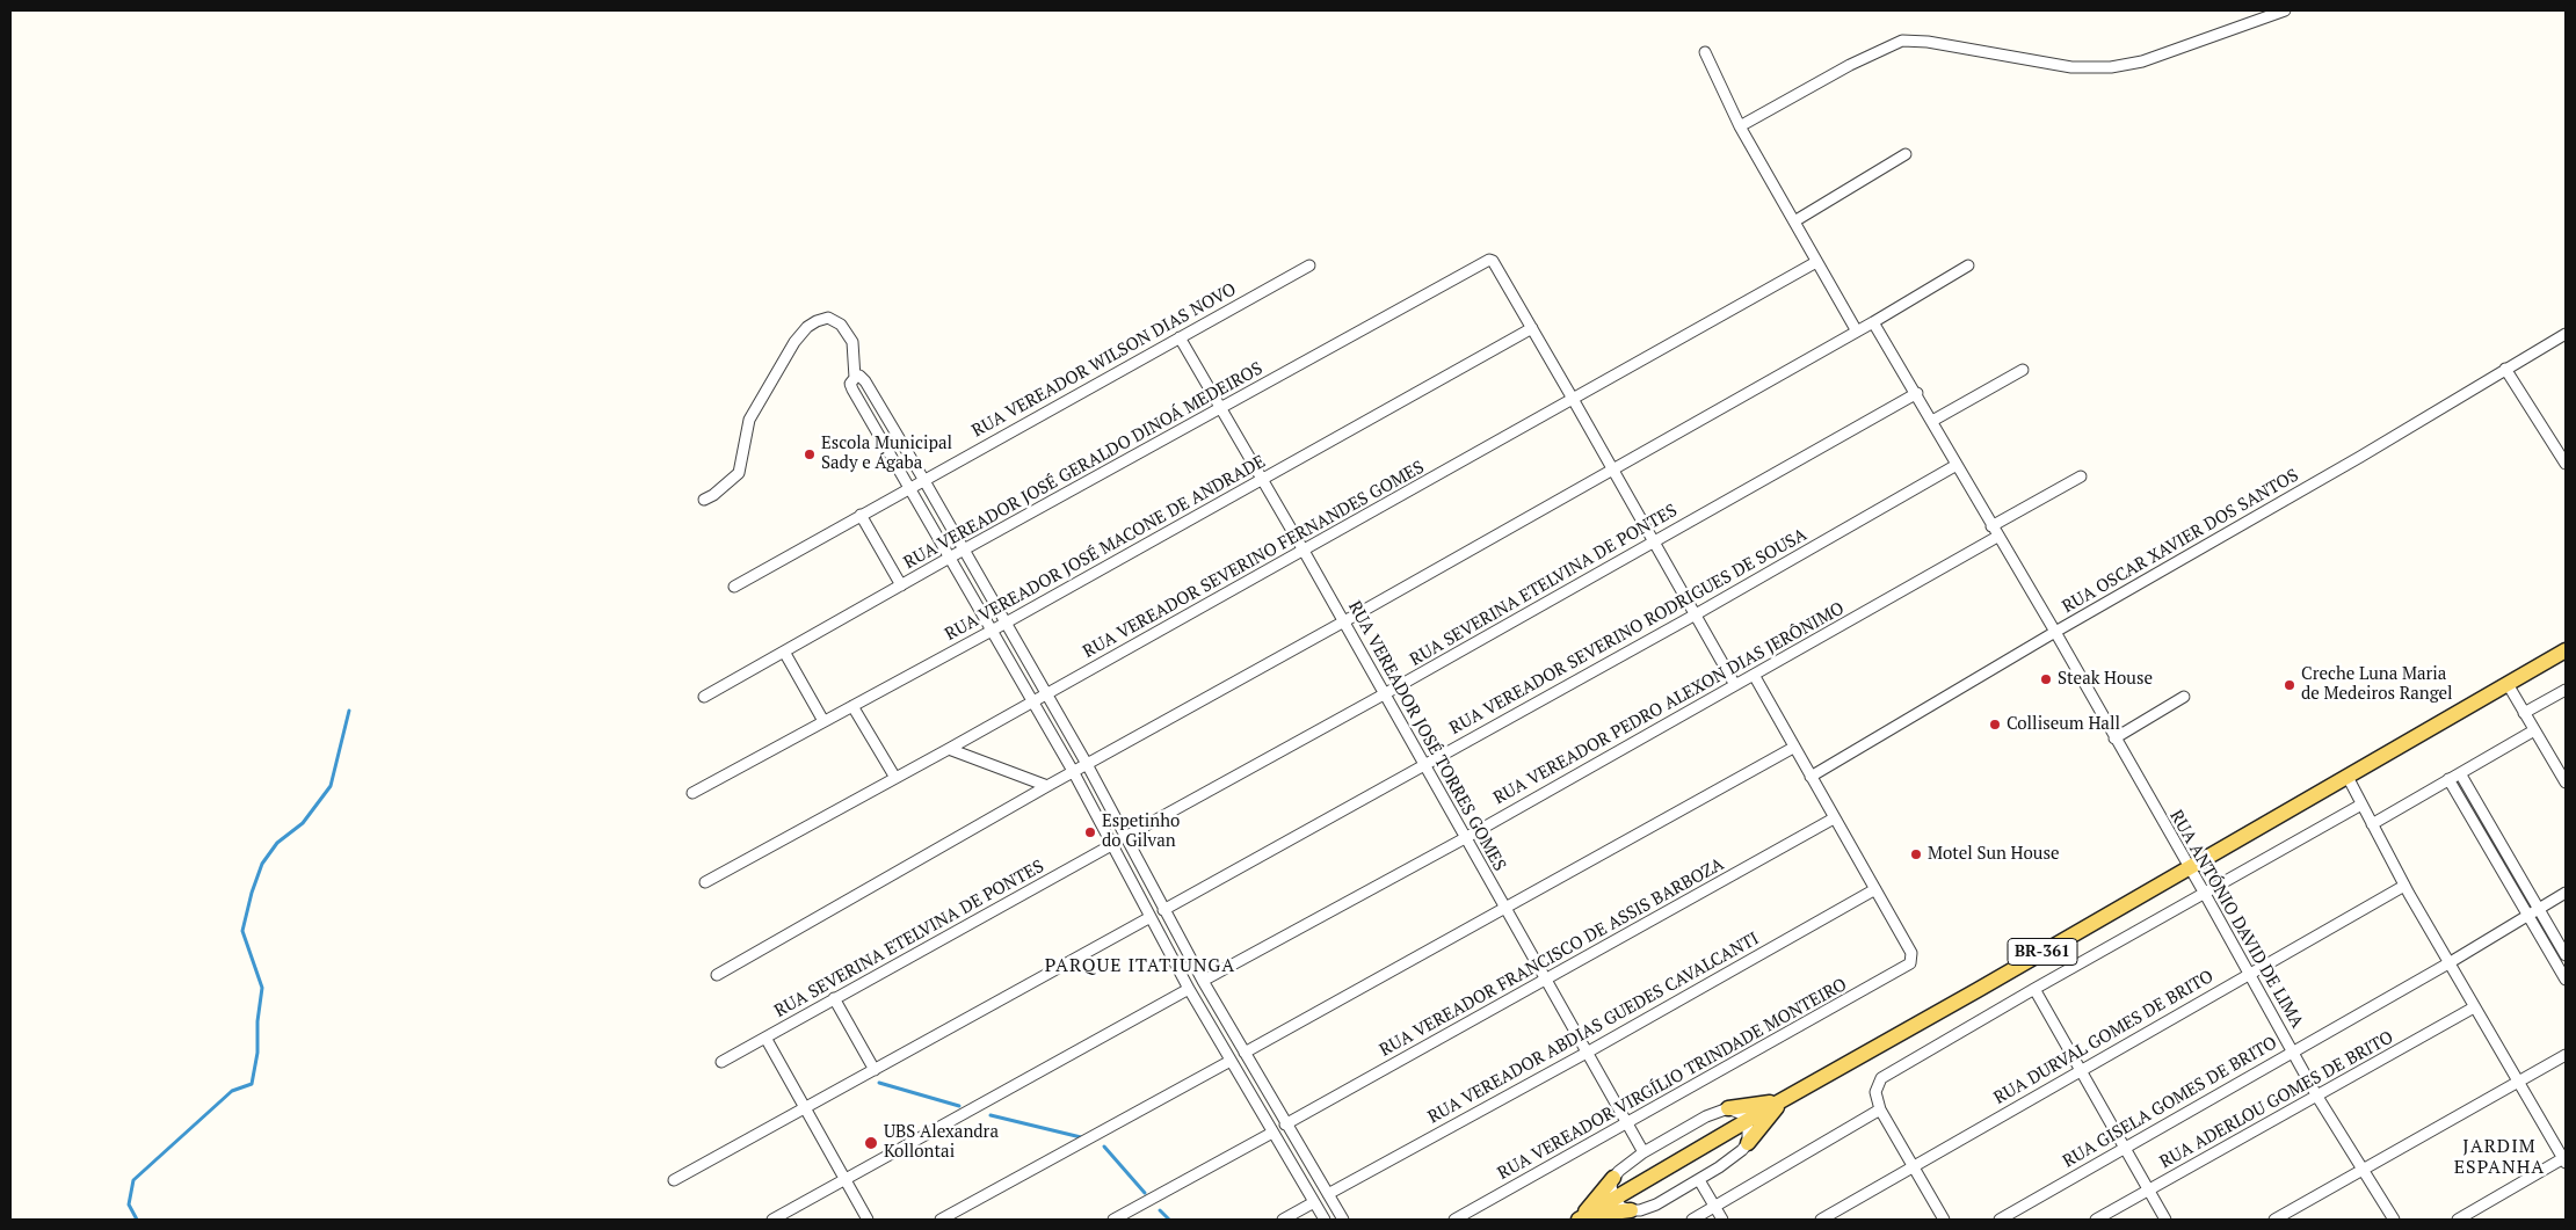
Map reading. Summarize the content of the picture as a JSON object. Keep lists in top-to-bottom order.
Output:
{
  "streets": {
    "main road": ["BR-361"],
    "street": [
      "RUA VEREADOR WILSON DIAS NOVO",
      "RUA VEREADOR JOSÉ GERALDO DINOÁ MEDEIROS",
      "RUA OSCAR XAVIER DOS SANTOS",
      "RUA VEREADOR JOSÉ MACONE DE ANDRADE",
      "RUA VEREADOR SEVERINO FERNANDES GOMES",
      "RUA SEVERINA ETELVINA DE PONTES",
      "RUA VEREADOR SEVERINO RODRIGUES DE SOUSA",
      "RUA VEREADOR PEDRO ALEXON DIAS JERÔNIMO",
      "RUA VEREADOR JOSÉ TORRES GOMES",
      "RUA ANTÓNIO DAVID DE LIMA",
      "RUA VEREADOR FRANCISCO DE ASSIS BARBOZA",
      "RUA VEREADOR ABDIAS GUEDES CAVALCANTI",
      "RUA DURVAL GOMES DE BRITO",
      "RUA VEREADOR VIRGÍLIO TRINDADE MONTEIRO",
      "RUA ADERLOU GOMES DE BRITO",
      "RUA GISELA GOMES DE BRITO"
    ]
  },
  "crossings": [
    ["RUA VEREADOR WILSON DIAS NOVO", "RUA VEREADOR JOSÉ TORRES GOMES"],
    ["RUA VEREADOR JOSÉ GERALDO DINOÁ MEDEIROS", "RUA VEREADOR JOSÉ MACONE DE ANDRADE"],
    ["RUA VEREADOR JOSÉ GERALDO DINOÁ MEDEIROS", "RUA VEREADOR JOSÉ TORRES GOMES"],
    ["RUA OSCAR XAVIER DOS SANTOS", "RUA ANTÓNIO DAVID DE LIMA"],
    ["RUA VEREADOR JOSÉ MACONE DE ANDRADE", "RUA VEREADOR JOSÉ TORRES GOMES"],
    ["RUA VEREADOR SEVERINO FERNANDES GOMES", "RUA VEREADOR JOSÉ TORRES GOMES"],
    ["RUA SEVERINA ETELVINA DE PONTES", "RUA VEREADOR JOSÉ TORRES GOMES"],
    ["RUA SEVERINA ETELVINA DE PONTES", "RUA ANTÓNIO DAVID DE LIMA"],
    ["RUA VEREADOR SEVERINO RODRIGUES DE SOUSA", "RUA VEREADOR JOSÉ TORRES GOMES"],
    ["RUA VEREADOR SEVERINO RODRIGUES DE SOUSA", "RUA ANTÓNIO DAVID DE LIMA"],
    ["RUA VEREADOR PEDRO ALEXON DIAS JERÔNIMO", "RUA VEREADOR JOSÉ TORRES GOMES"],
    ["RUA VEREADOR PEDRO ALEXON DIAS JERÔNIMO", "RUA ANTÓNIO DAVID DE LIMA"],
    ["RUA VEREADOR JOSÉ TORRES GOMES", "RUA VEREADOR FRANCISCO DE ASSIS BARBOZA"],
    ["RUA VEREADOR JOSÉ TORRES GOMES", "RUA VEREADOR ABDIAS GUEDES CAVALCANTI"],
    ["RUA VEREADOR JOSÉ TORRES GOMES", "RUA VEREADOR VIRGÍLIO TRINDADE MONTEIRO"],
    ["RUA ANTÓNIO DAVID DE LIMA", "BR-361"],
    ["RUA ANTÓNIO DAVID DE LIMA", "RUA DURVAL GOMES DE BRITO"],
    ["RUA ANTÓNIO DAVID DE LIMA", "RUA ADERLOU GOMES DE BRITO"],
    ["RUA ANTÓNIO DAVID DE LIMA", "RUA GISELA GOMES DE BRITO"],
    ["RUA VEREADOR ABDIAS GUEDES CAVALCANTI", "RUA VEREADOR VIRGÍLIO TRINDADE MONTEIRO"]
  ],
  "districts": ["PARQUE ITATIUNGA", "JARDIM ESPANHA"],
  "places": [
    "Escola Municipal Sady e Ágaba",
    "Steak House",
    "Creche Luna Maria de Medeiros Rangel",
    "Colliseum Hall",
    "Espetinho do Gilvan",
    "Motel Sun House",
    "UBS Alexandra Kollontai"
  ]
}
